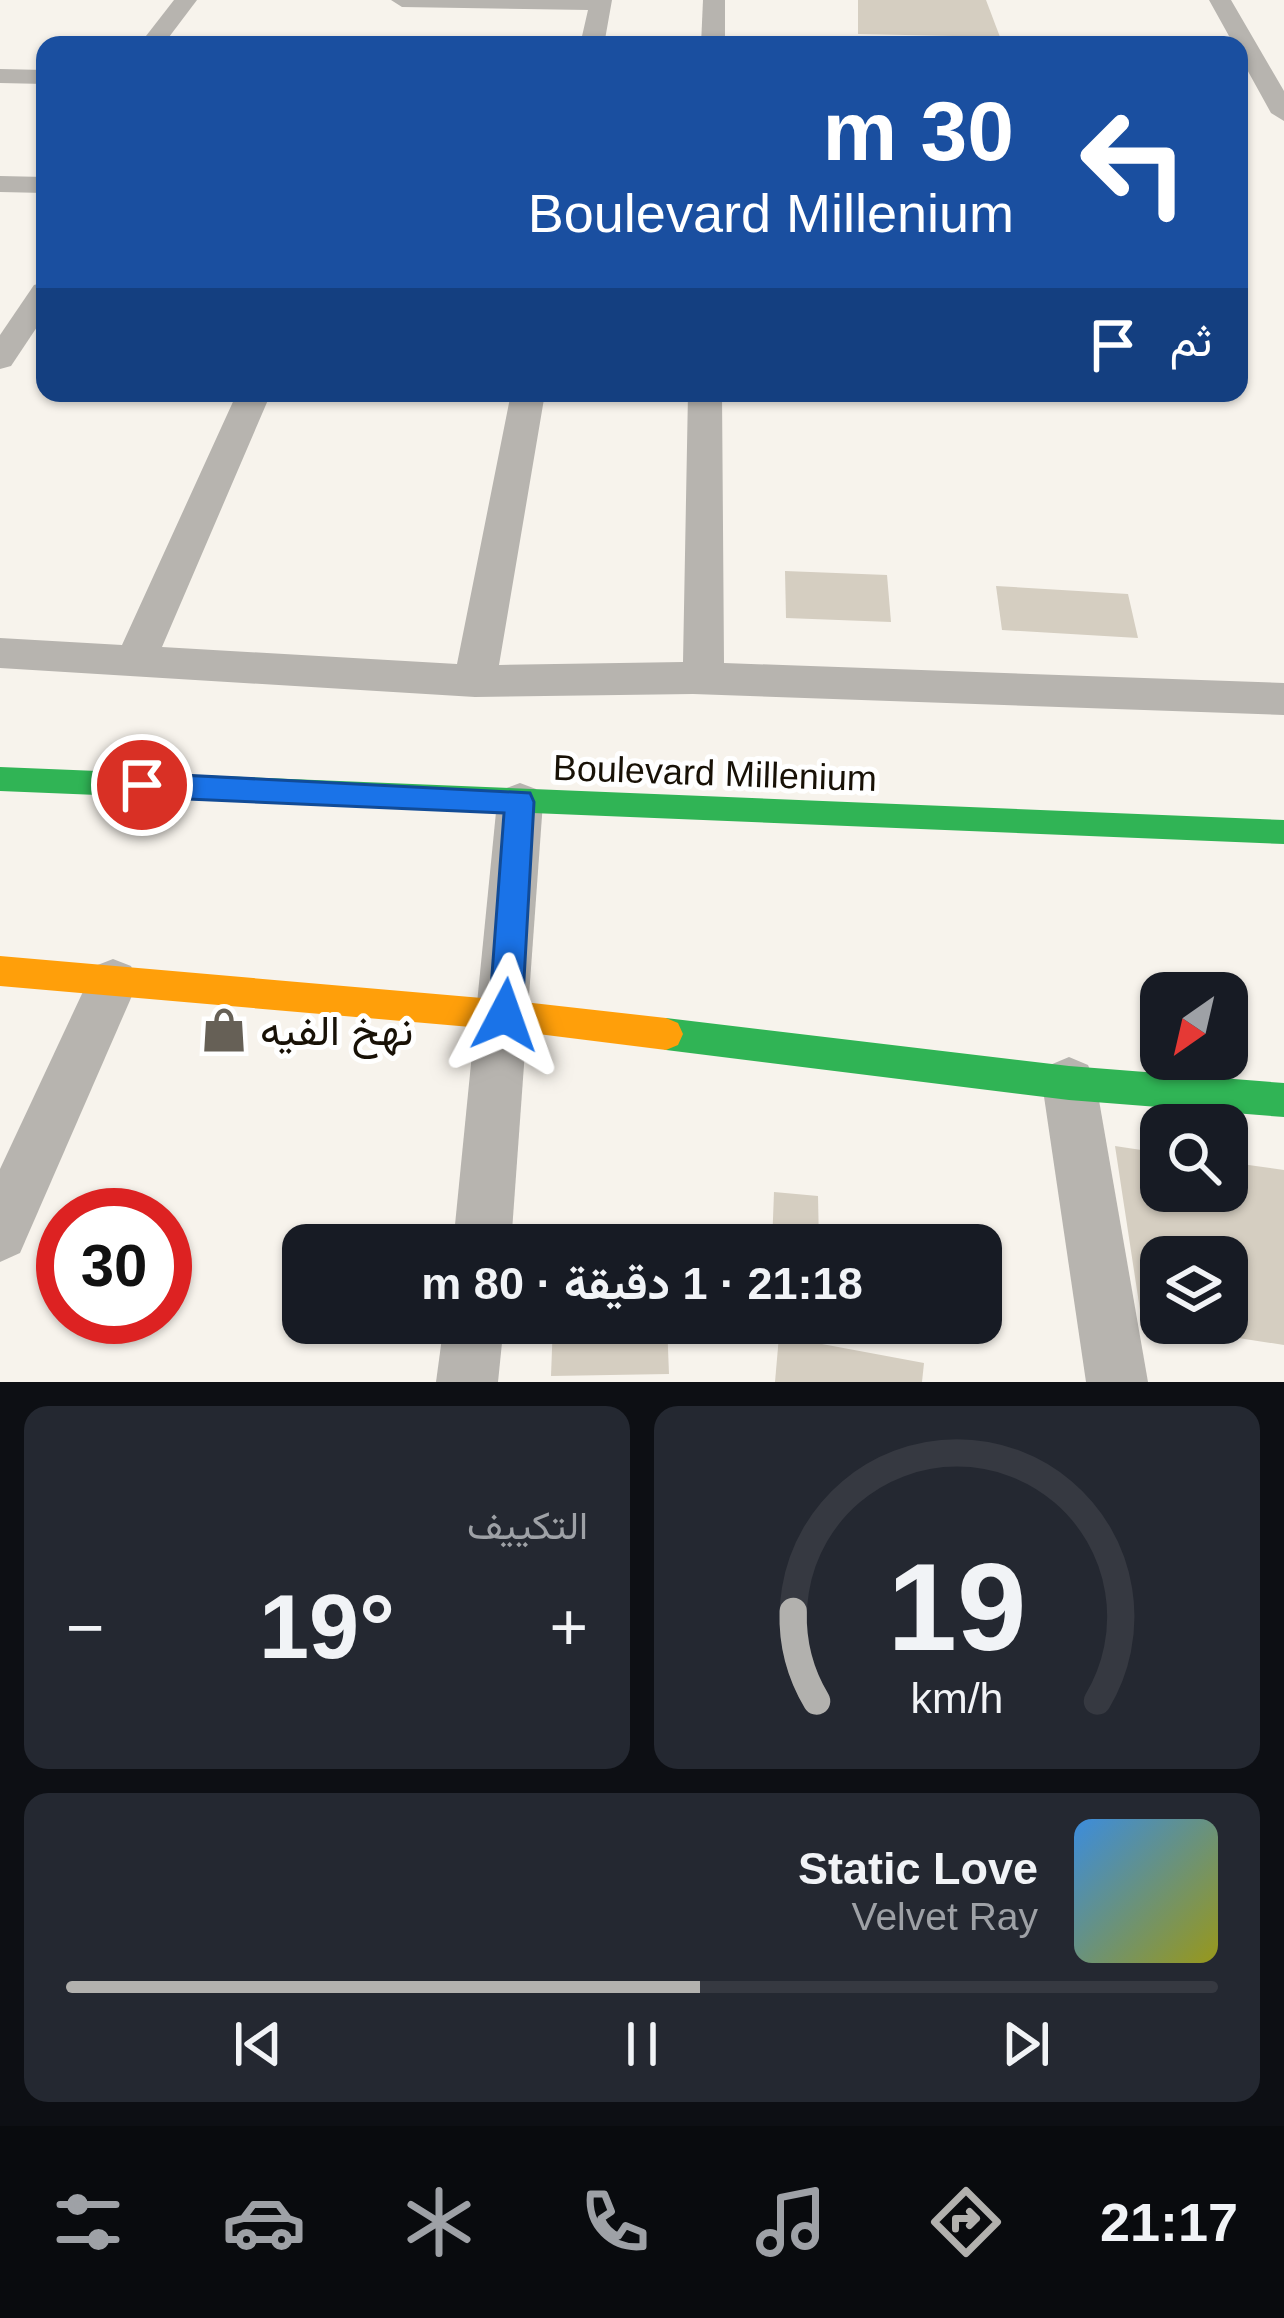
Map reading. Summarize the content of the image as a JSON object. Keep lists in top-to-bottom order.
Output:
{
  "streets": {
    "main road": ["Boulevard Millenium"]
  },
  "places": {
    "shop": ["نهخ الفيه"]
  },
  "north": "bottom left",
  "page": {
    "turn": ["30 m", "Boulevard Millenium"],
    "then": "ثم",
    "limit": "30",
    "trip": "21:18 · 1 دقيقة · 80 m",
    "tile": "التكييف",
    "heat": ["−", "19°", "+"],
    "song": ["Static Love", "Velvet Ray"],
    "tabs": "21:17",
    "gauge": ["19", "km/h"]
  }
}
